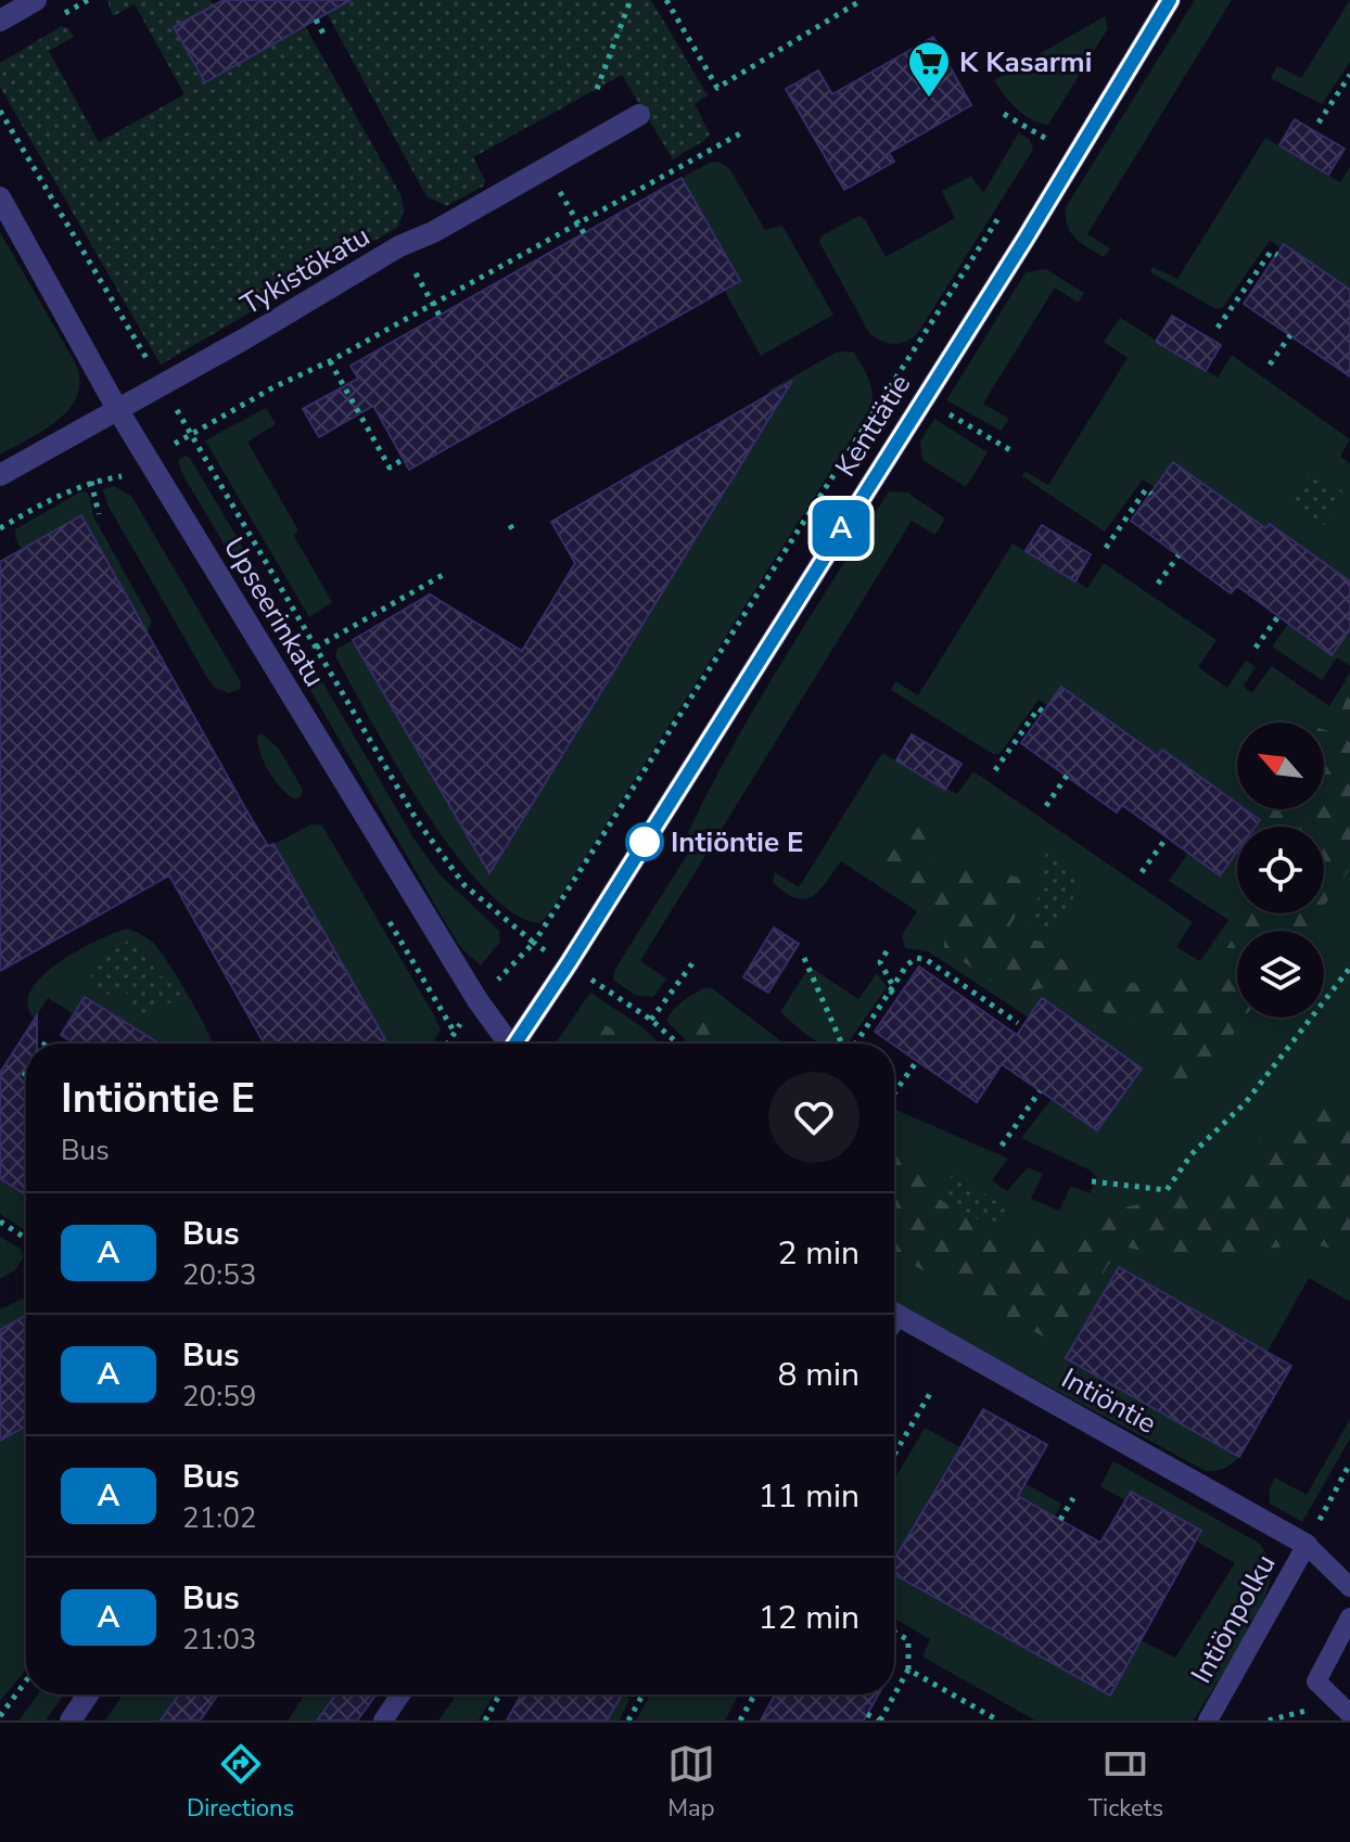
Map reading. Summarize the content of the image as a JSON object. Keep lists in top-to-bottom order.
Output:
{
  "streets": {
    "street": [
      "Tykistökatu",
      "Kenttätie",
      "Upseerinkatu",
      "Intiöntie"
    ],
    "lane": ["Intiönpolku"]
  },
  "crossings": [
    ["Tykistökatu", "Upseerinkatu"],
    ["Intiöntie", "Intiönpolku"]
  ],
  "places": {
    "supermarket": ["K Kasarmi"],
    "other": ["Intiöntie E"]
  },
  "lines": ["bus line A"],
  "north": "top left",
  "page": {
    "on_map": "A",
    "heading": ["Intiöntie E", "Bus"],
    "list": [
      {
        "mark": "A",
        "name": "Bus",
        "note": "20:53",
        "value": "2 min"
      },
      {
        "mark": "A",
        "name": "Bus",
        "note": "20:59",
        "value": "8 min"
      },
      {
        "mark": "A",
        "name": "Bus",
        "note": "21:02",
        "value": "11 min"
      },
      {
        "mark": "A",
        "name": "Bus",
        "note": "21:03",
        "value": "12 min"
      }
    ],
    "tabs": ["Directions", "Map", "Tickets"]
  }
}
